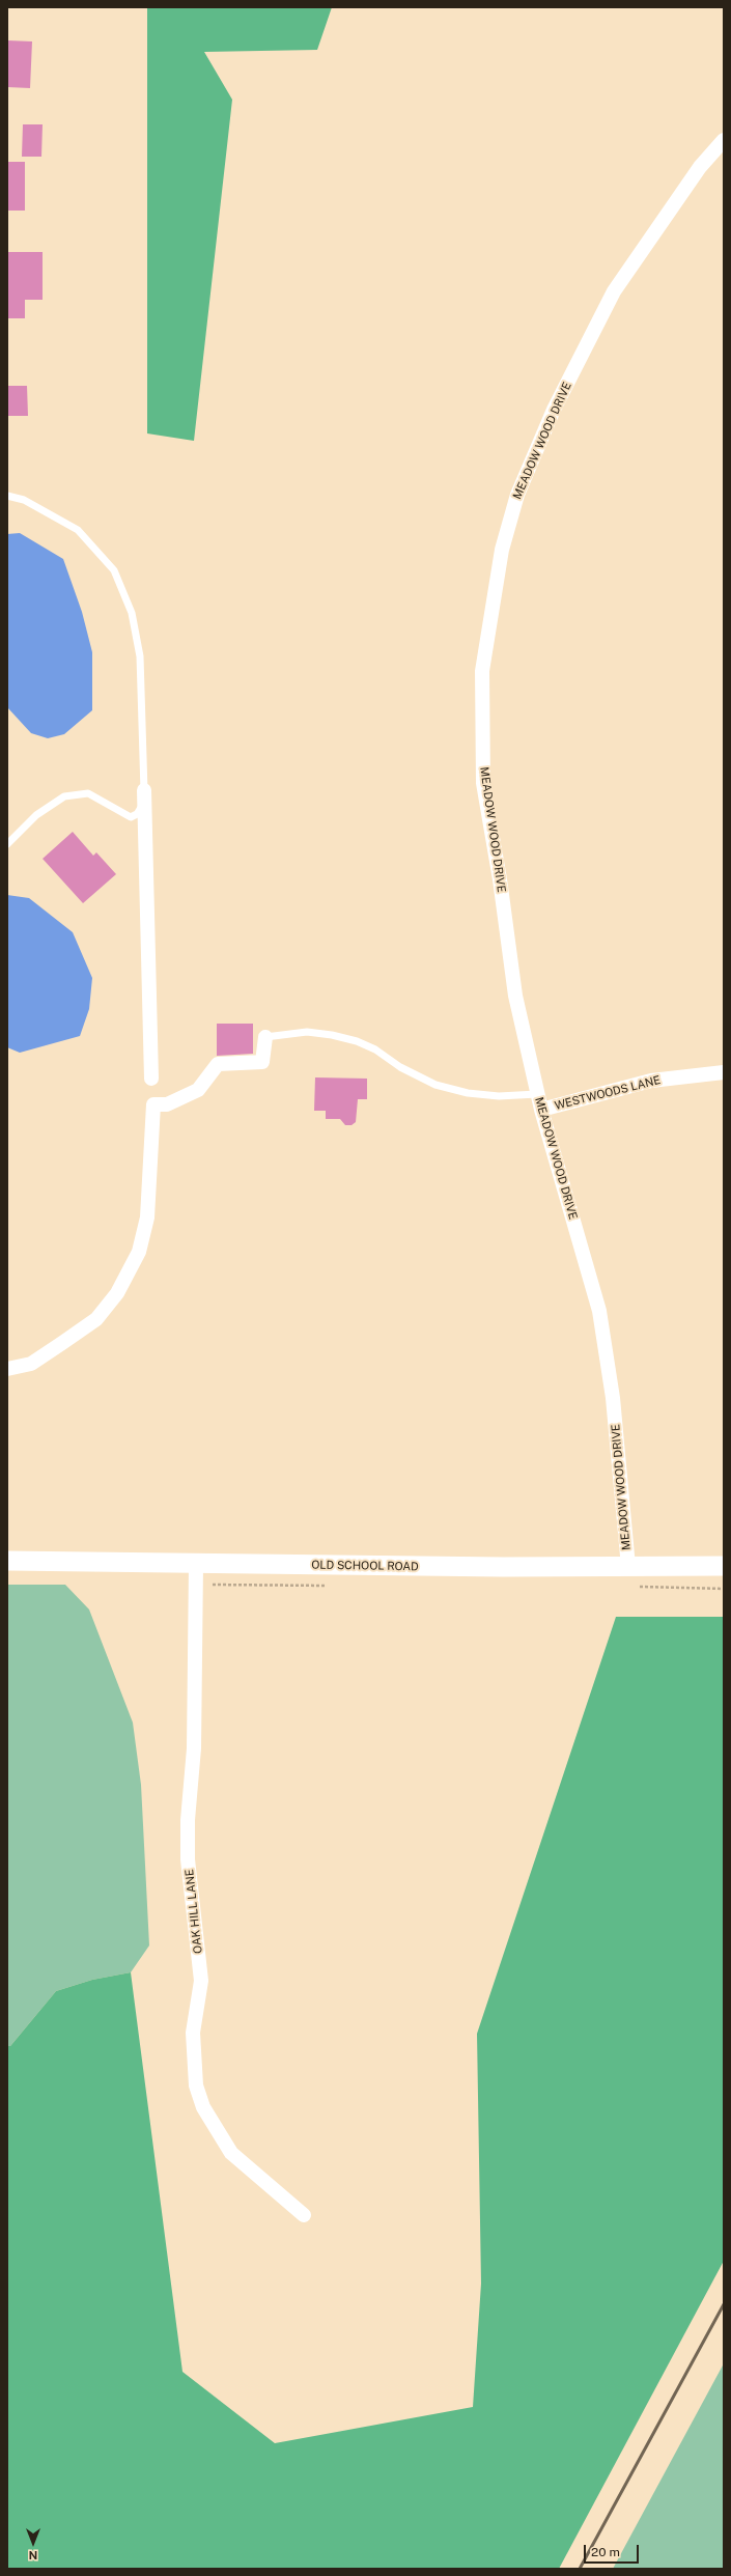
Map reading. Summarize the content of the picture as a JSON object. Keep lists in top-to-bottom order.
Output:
{
  "streets": {
    "street": [
      "MEADOW WOOD DRIVE",
      "WESTWOODS LANE",
      "OLD SCHOOL ROAD",
      "OAK HILL LANE"
    ]
  },
  "crossings": [
    ["MEADOW WOOD DRIVE", "WESTWOODS LANE"],
    ["MEADOW WOOD DRIVE", "OLD SCHOOL ROAD"],
    ["OLD SCHOOL ROAD", "OAK HILL LANE"]
  ],
  "scale_bar": "20 m",
  "north": "bottom"
}
